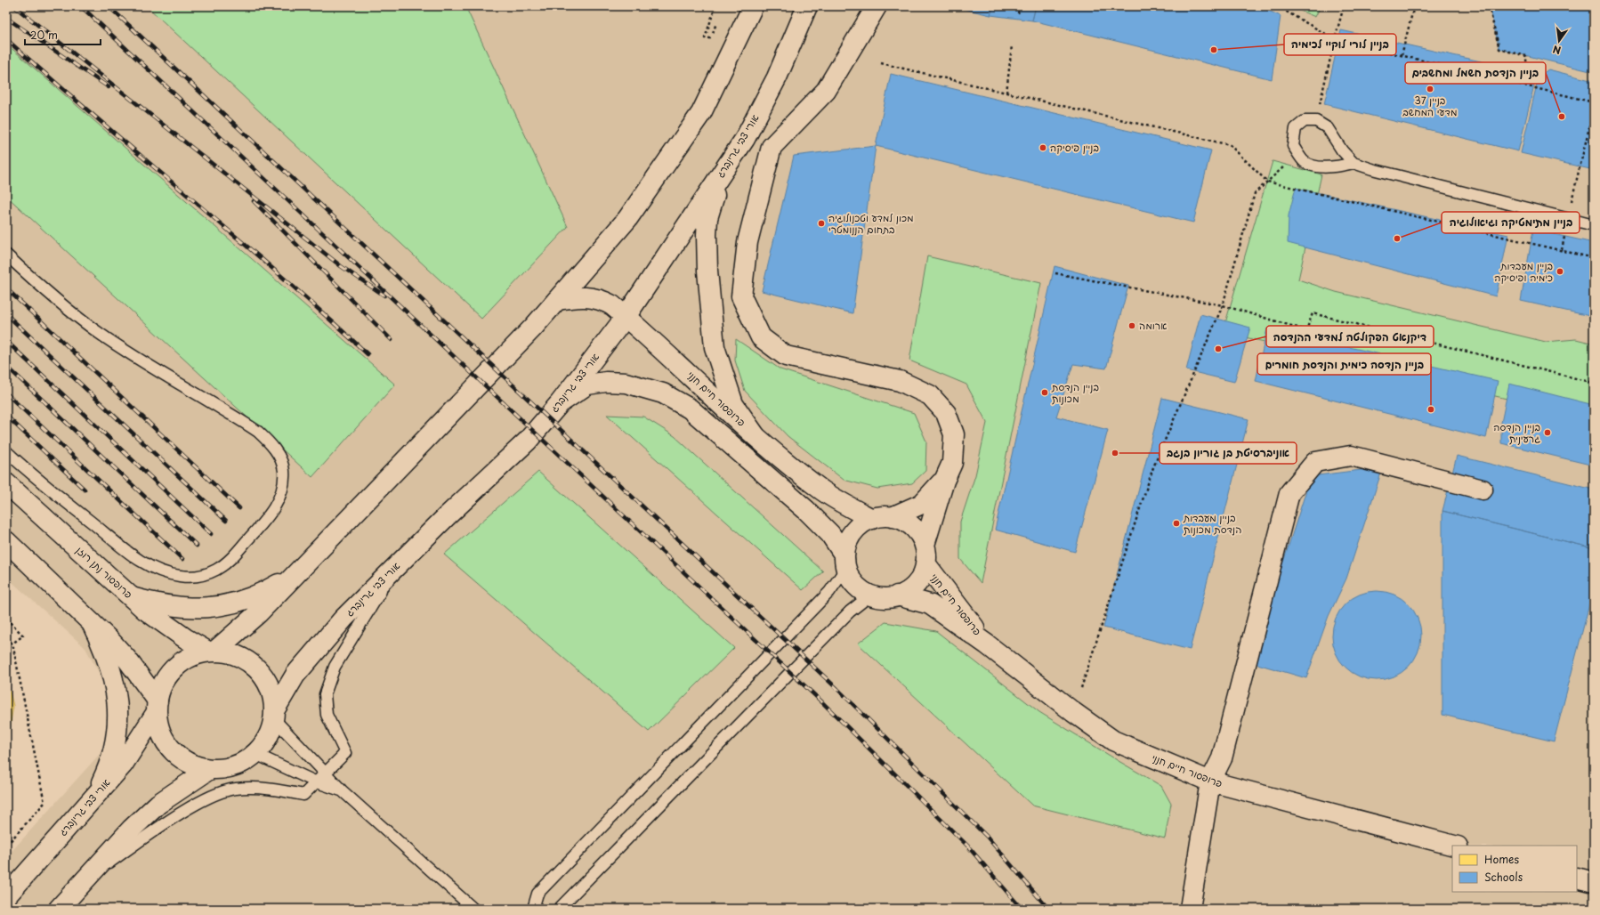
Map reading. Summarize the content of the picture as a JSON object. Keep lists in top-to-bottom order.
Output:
{
  "streets": {
    "street": ["אורי צבי גרינברג", "פרופסור חיים חנני", "פרופסור נתן רוזן"]
  },
  "crossings": [
    ["אורי צבי גרינברג", "פרופסור חיים חנני"],
    ["אורי צבי גרינברג", "פרופסור נתן רוזן"]
  ],
  "places": [
    "בניין לורי לוקיי לכימיה",
    "בניין 37 מדעי המחשב",
    "בניין הנדסת חשמל ומחשבים",
    "בניין פיסיקה",
    "מכון למדע וטכנולוגיה בתחום הננומטרי",
    "בניין מתימטיקה וגיאולוגיה",
    "בניין מעבדות כימיה ופיסיקה",
    "ארומה",
    "דיקנאט הפקולטה למדעי ההנדסה",
    "בניין הנדסת מכונות",
    "בניין הנדסה כימית והנדסת חומרים",
    "בניין הנדסה גרעינית",
    "אוניברסיטת בן גוריון בנגב",
    "בניין מעבדות הנדסת מכונות"
  ],
  "legend": ["Homes", "Schools"],
  "scale_bar": "20 m",
  "north": "bottom"
}
